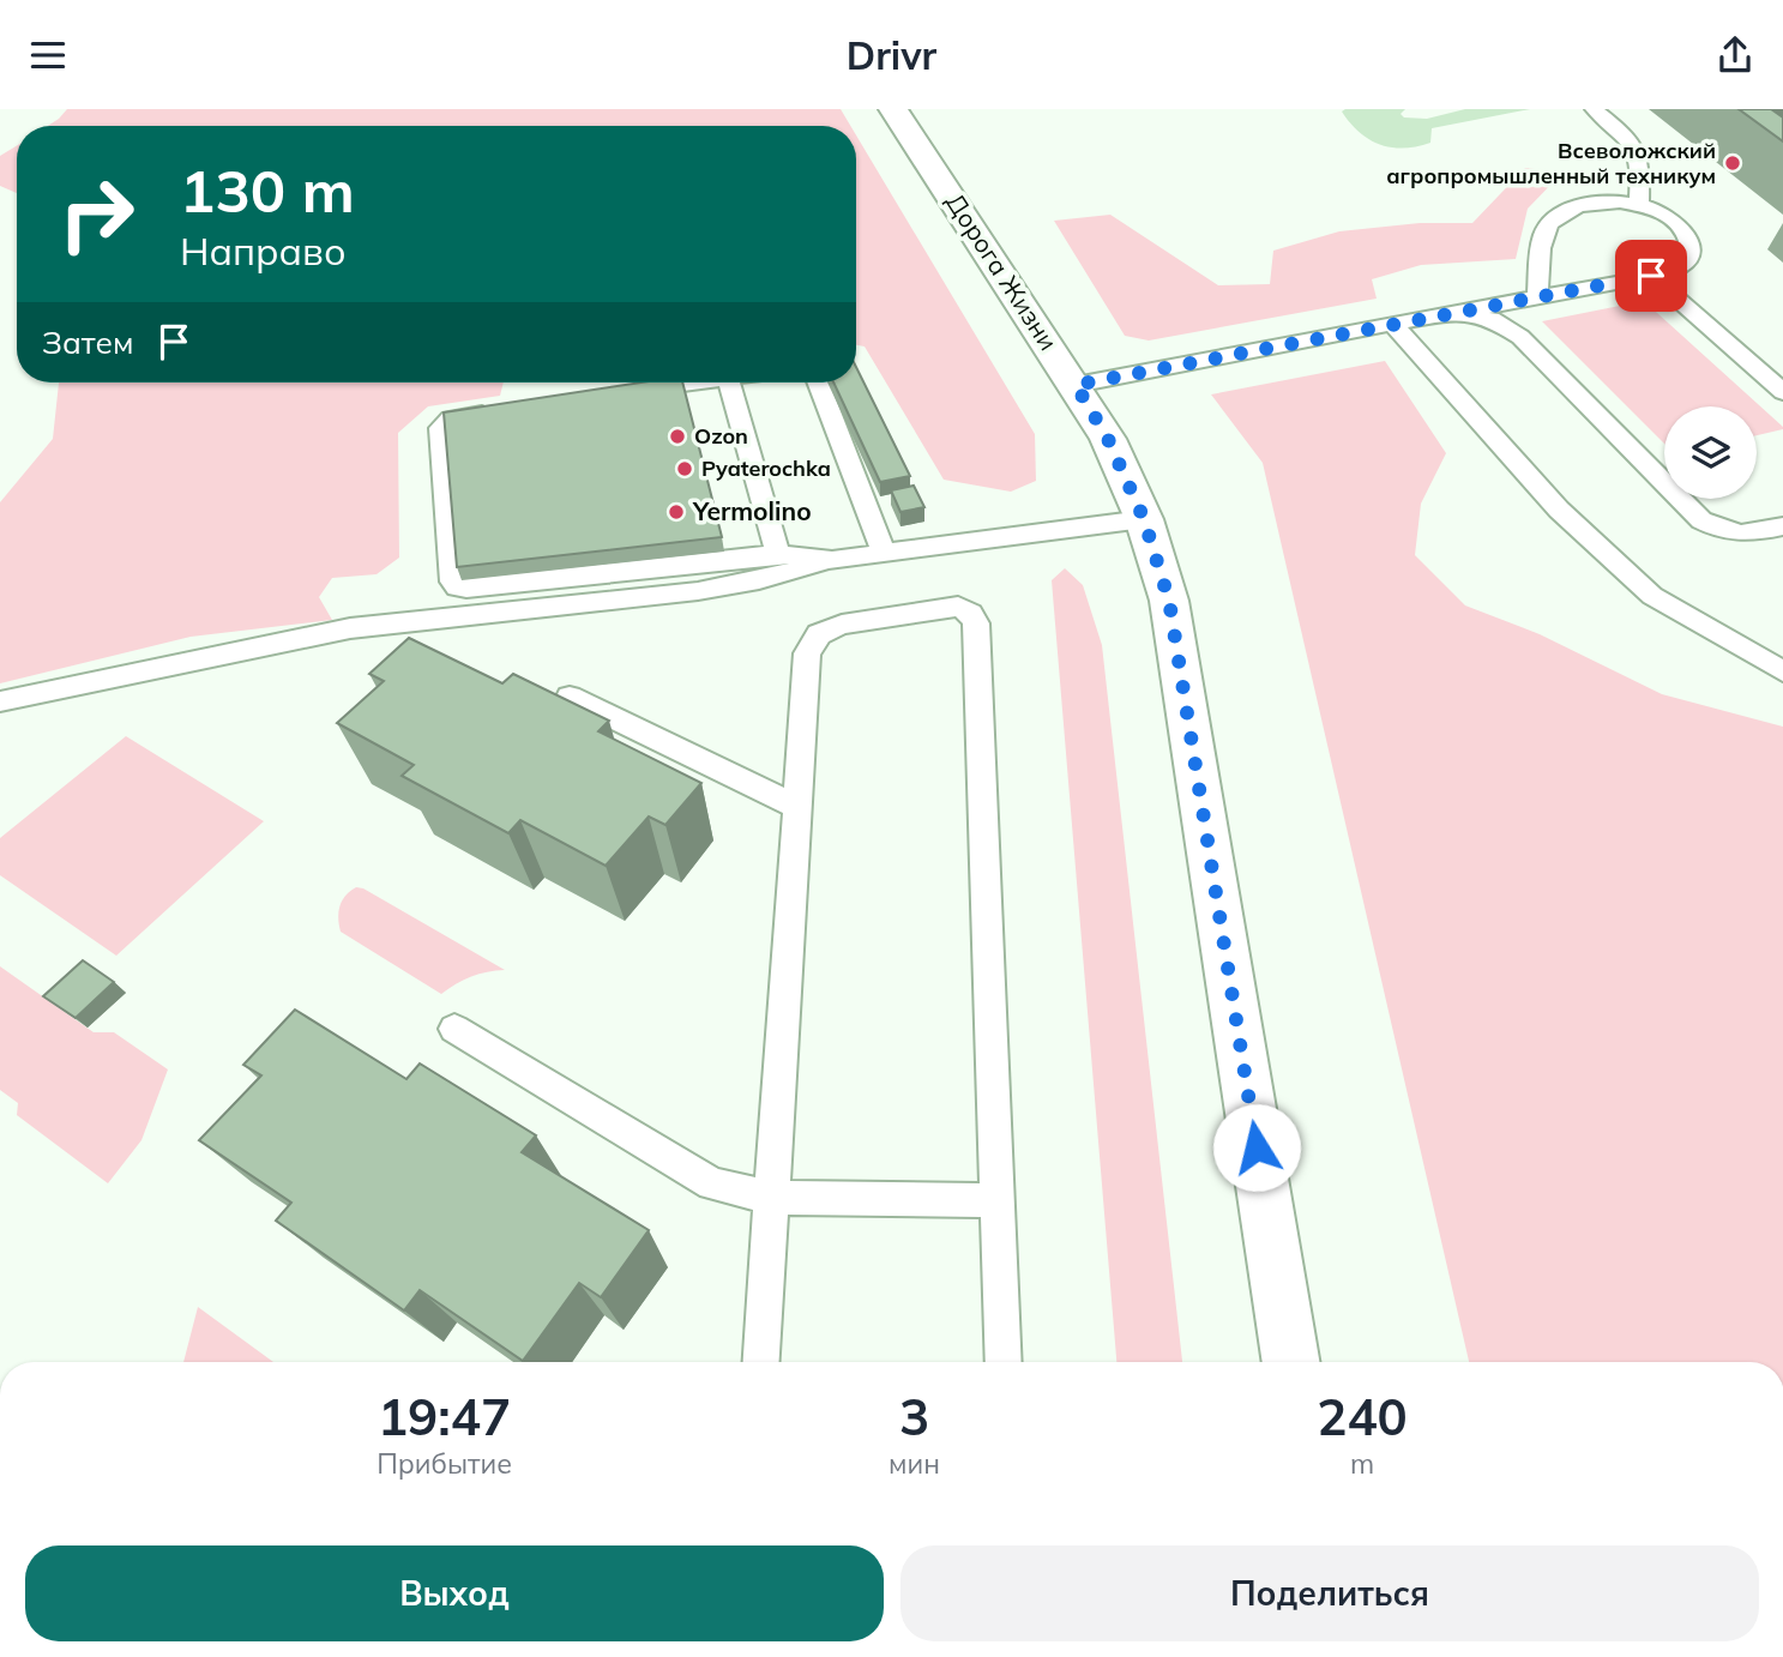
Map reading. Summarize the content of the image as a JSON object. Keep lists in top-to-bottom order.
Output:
{
  "streets": {
    "main road": ["Дорога Жизни"]
  },
  "places": [
    "Всеволожский агропромышленный техникум",
    "Ozon",
    "Pyaterochka",
    "Yermolino"
  ],
  "page": {
    "header": "Drivr",
    "turn": ["130 m", "Направо"],
    "then": "Затем",
    "eta": [
      "19:47",
      "Прибытие",
      "3",
      "мин",
      "240",
      "m"
    ],
    "buttons": ["Выход", "Поделиться"]
  }
}
